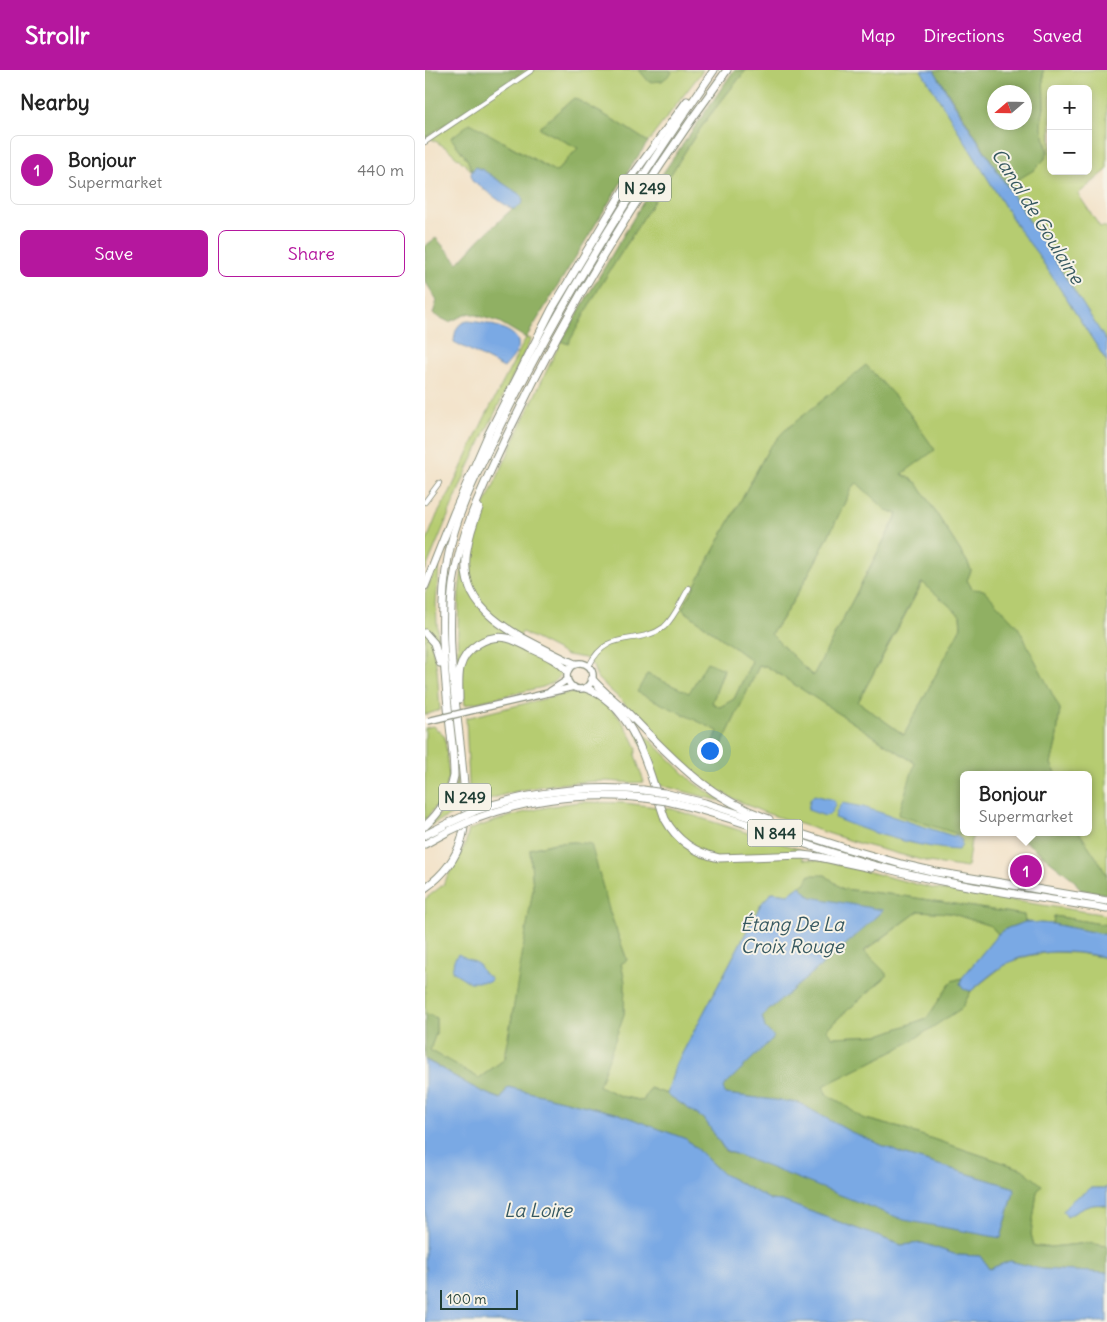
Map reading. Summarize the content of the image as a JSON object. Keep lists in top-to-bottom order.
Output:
{
  "streets": {
    "highway": ["N 249", "N 844"]
  },
  "water": ["Canal de Goulaine", "Étang De La Croix Rouge", "La Loire"],
  "scale_bar": "100 m",
  "north": "left",
  "page": {
    "header": "Strollr",
    "nav": ["Map", "Directions", "Saved"],
    "heading": "Nearby",
    "map_buttons": ["+", "−"],
    "list": [
      {
        "mark": "1",
        "name": "Bonjour",
        "note": "Supermarket",
        "value": "440 m"
      }
    ],
    "buttons": ["Save", "Share"],
    "popup": ["Bonjour", "Supermarket"],
    "pins": "1",
    "scale": "100 m"
  }
}
